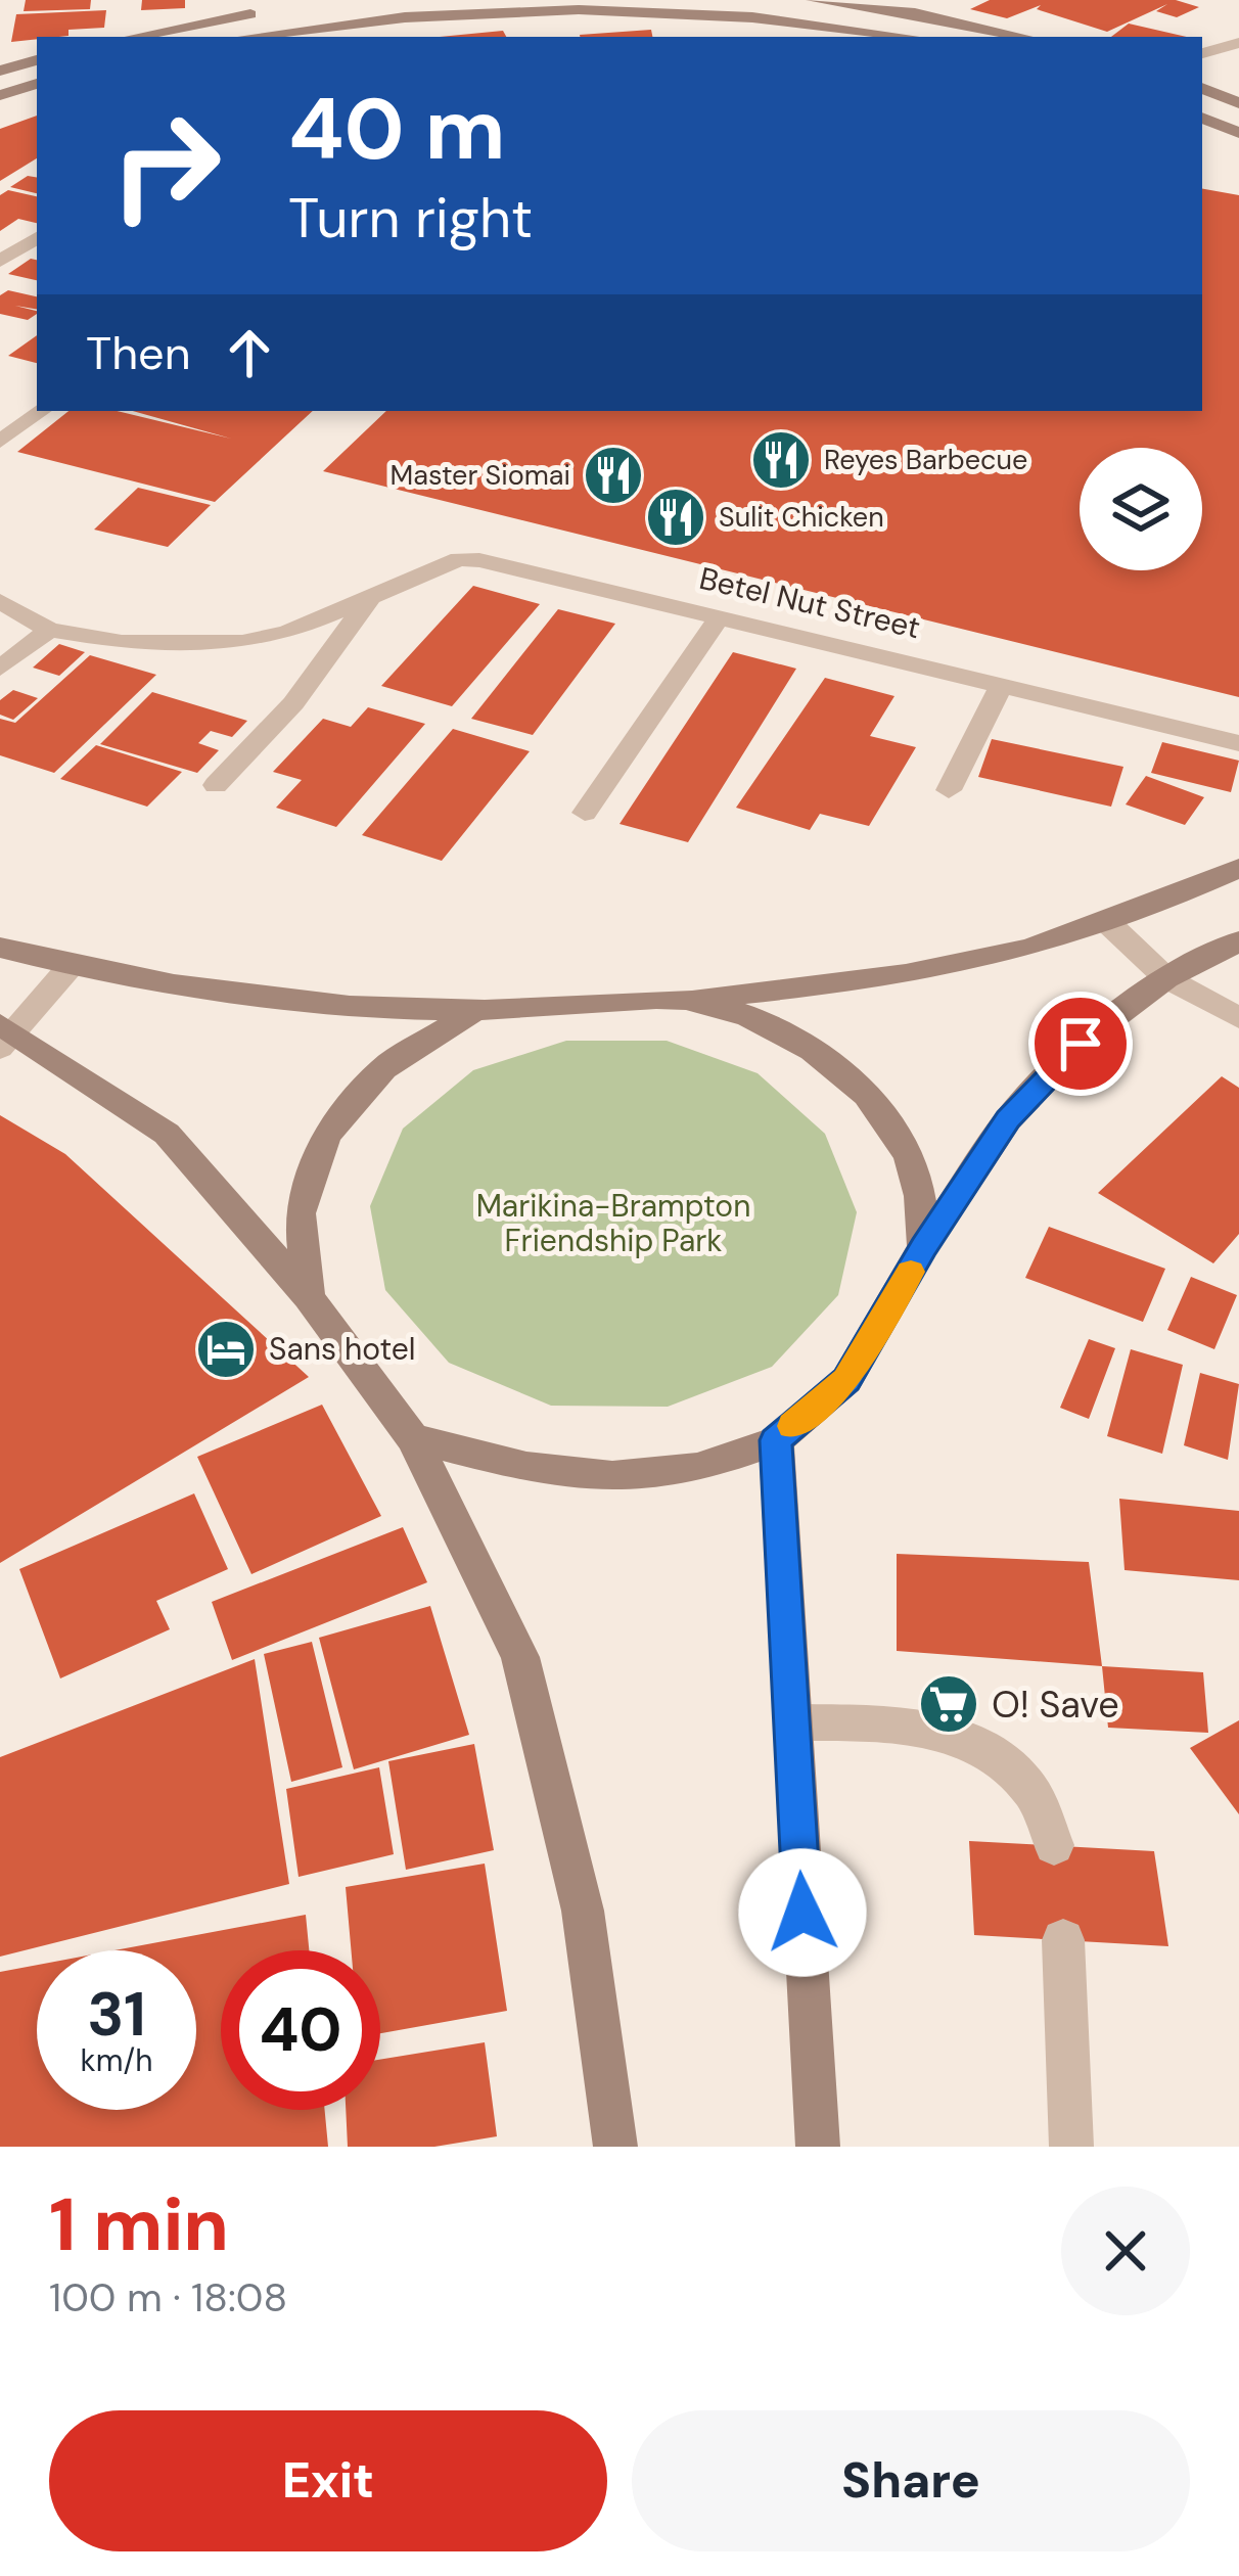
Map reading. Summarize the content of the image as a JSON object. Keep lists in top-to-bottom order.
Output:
{
  "streets": {
    "street": ["Betel Nut Street"]
  },
  "parks": ["Marikina-Brampton Friendship Park"],
  "places": {
    "restaurant": ["Reyes Barbecue", "Master Siomai", "Sulit Chicken"],
    "hotel": ["Sans hotel"],
    "supermarket": ["O! Save"]
  },
  "page": {
    "turn": ["40 m", "Turn right"],
    "then": "Then",
    "speed": "31 km/h",
    "limit": "40",
    "heading": ["1 min", "100 m · 18:08"],
    "buttons": ["Exit", "Share"]
  }
}
